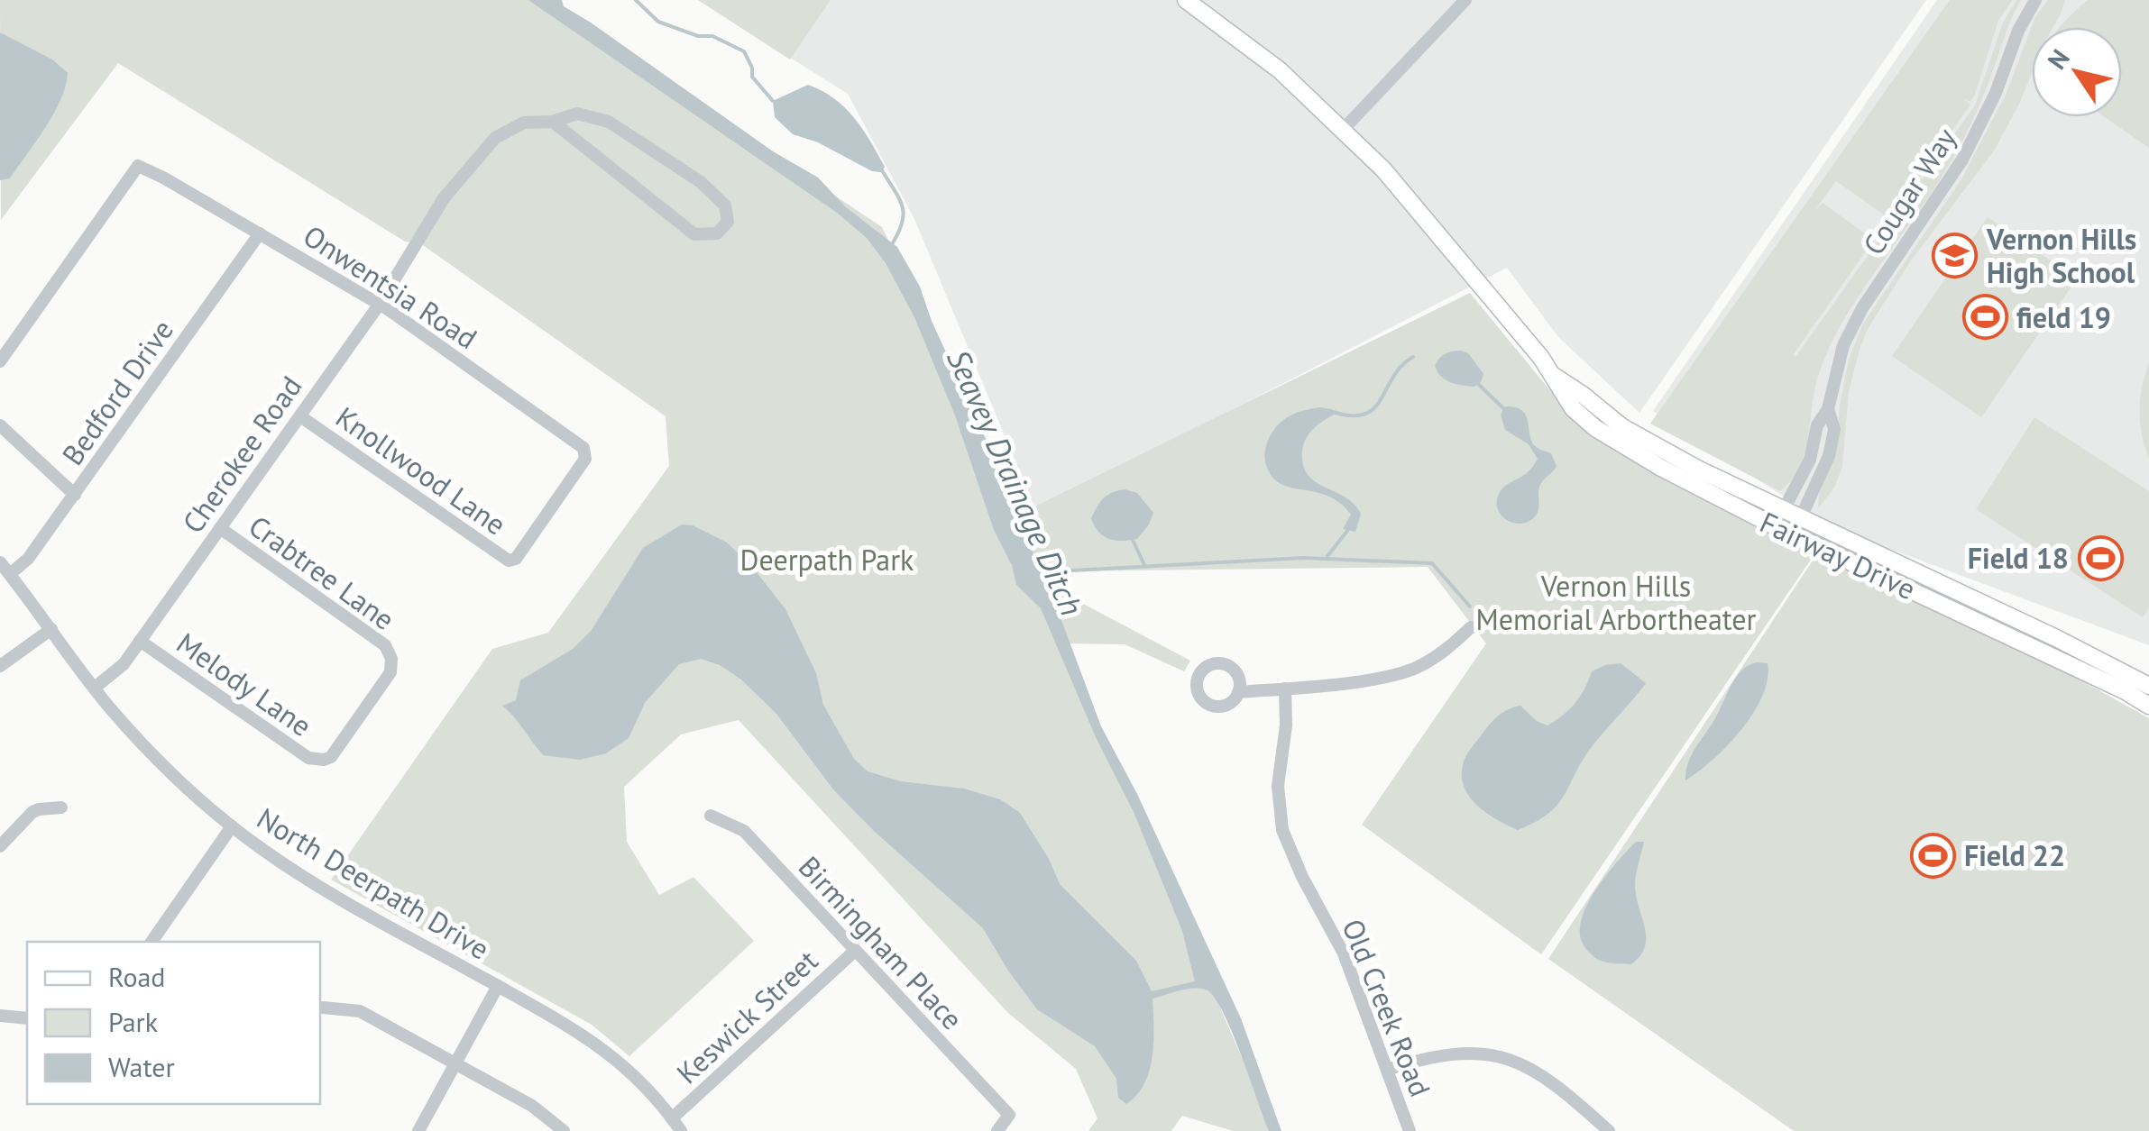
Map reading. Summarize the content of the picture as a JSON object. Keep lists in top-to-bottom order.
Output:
{
  "streets": {
    "main road": ["Fairway Drive"],
    "street": [
      "Cougar Way",
      "Onwentsia Road",
      "Bedford Drive",
      "Cherokee Road",
      "Knollwood Lane",
      "Crabtree Lane",
      "Melody Lane",
      "North Deerpath Drive",
      "Birmingham Place",
      "Old Creek Road",
      "Keswick Street"
    ]
  },
  "crossings": [
    ["Cougar Way", "Fairway Drive"],
    ["Onwentsia Road", "Bedford Drive"],
    ["Onwentsia Road", "Cherokee Road"],
    ["Onwentsia Road", "Knollwood Lane"],
    ["Bedford Drive", "North Deerpath Drive"],
    ["Cherokee Road", "Knollwood Lane"],
    ["Cherokee Road", "Crabtree Lane"],
    ["Cherokee Road", "Melody Lane"],
    ["Cherokee Road", "North Deerpath Drive"],
    ["Crabtree Lane", "Melody Lane"],
    ["North Deerpath Drive", "Keswick Street"],
    ["Birmingham Place", "Keswick Street"]
  ],
  "water": ["Seavey Drainage Ditch"],
  "parks": ["Deerpath Park", "Vernon Hills Memorial Arbortheater"],
  "places": {
    "school or university": ["Vernon Hills High School"],
    "sports": ["field 19", "Field 18", "Field 22"]
  },
  "legend": ["Road", "Park", "Water"],
  "north": "top left"
}
